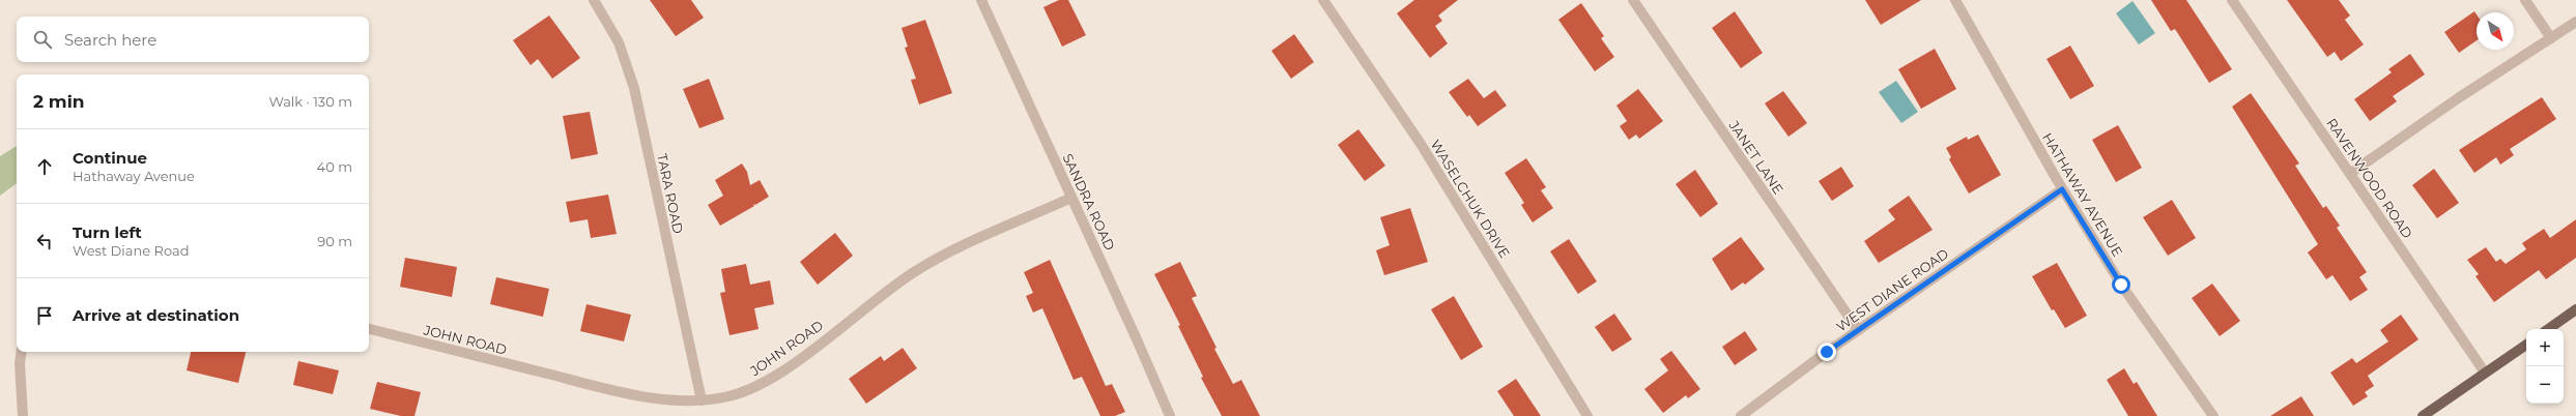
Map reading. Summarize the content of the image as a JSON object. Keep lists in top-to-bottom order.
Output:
{
  "streets": {
    "street": [
      "JANET LANE",
      "RAVENWOOD ROAD",
      "TARA ROAD",
      "HATHAWAY AVENUE",
      "WASELCHUK DRIVE",
      "SANDRA ROAD",
      "WEST DIANE ROAD",
      "JOHN ROAD"
    ]
  },
  "crossings": [
    ["JANET LANE", "WEST DIANE ROAD"],
    ["TARA ROAD", "JOHN ROAD"],
    ["HATHAWAY AVENUE", "WEST DIANE ROAD"],
    ["SANDRA ROAD", "JOHN ROAD"]
  ],
  "north": "bottom right",
  "page": {
    "search": "Search here",
    "heading": ["2 min", "Walk · 130 m"],
    "list": [
      ["Continue", "Hathaway Avenue", "40 m"],
      ["Turn left", "West Diane Road", "90 m"],
      "Arrive at destination"
    ],
    "map_buttons": ["+", "−"]
  }
}
